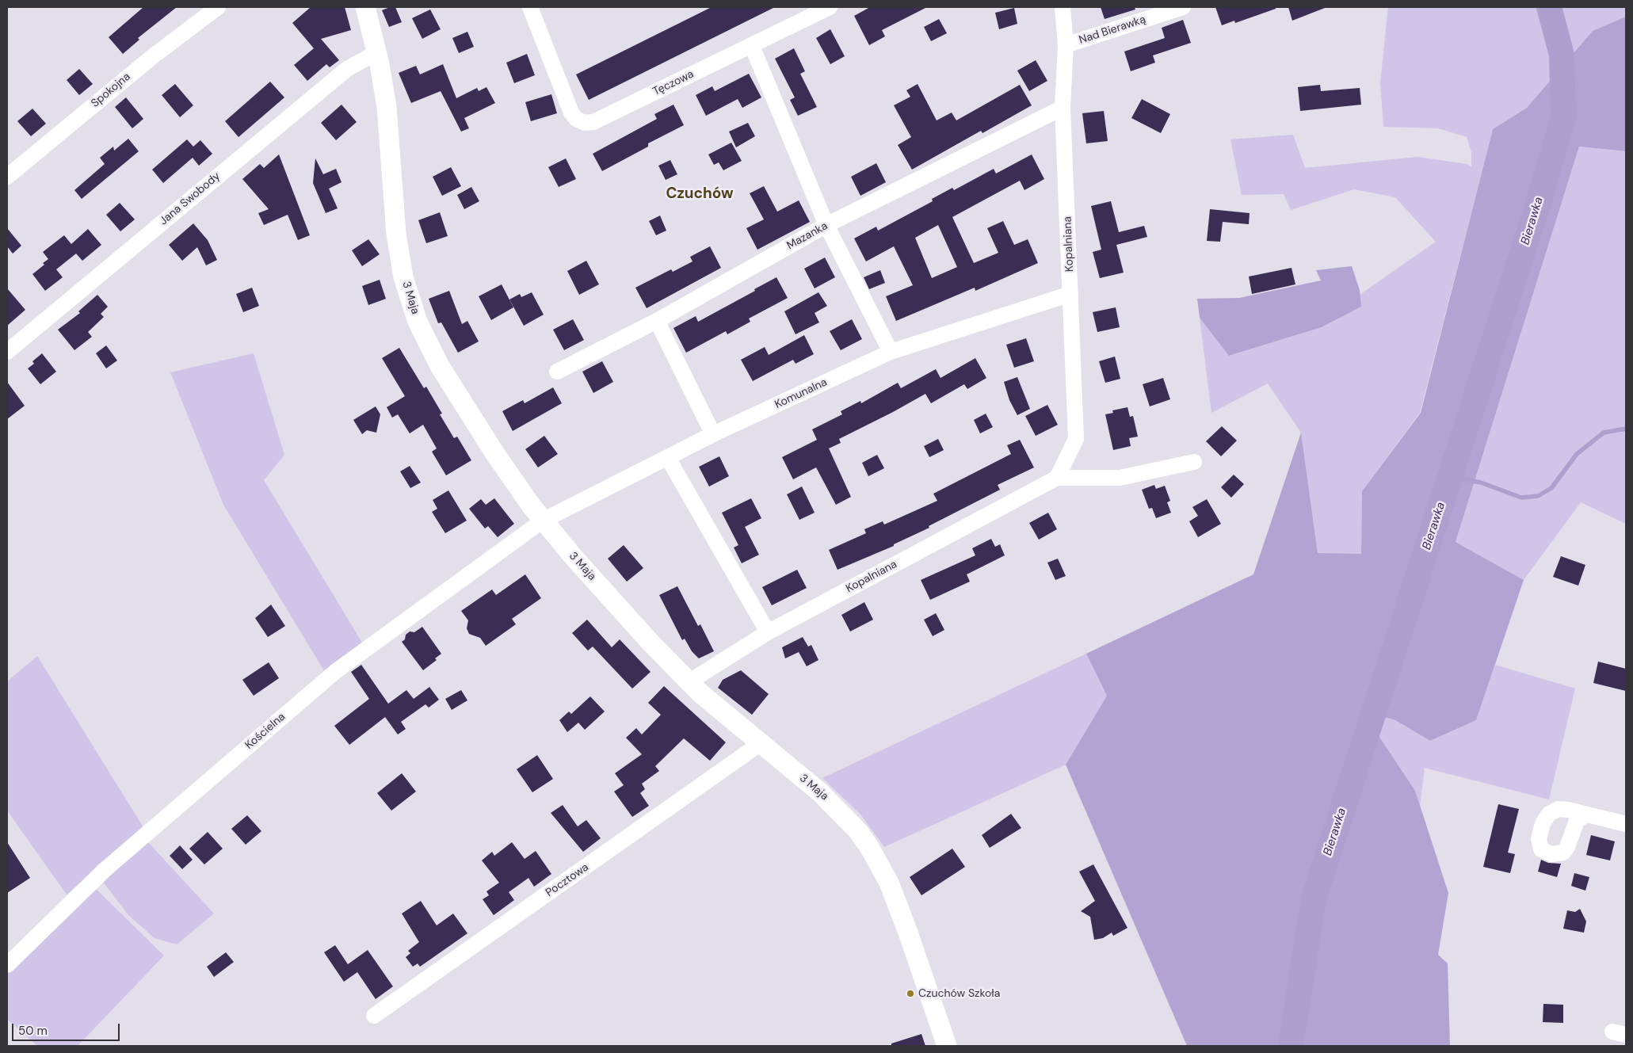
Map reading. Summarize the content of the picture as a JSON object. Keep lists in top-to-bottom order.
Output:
{
  "streets": {
    "main road": ["3 Maja"],
    "street": [
      "Nad Bierawką",
      "Tęczowa",
      "Spokojna",
      "Jana Swobody",
      "Mazanka",
      "Kopalniana",
      "Komunalna",
      "Kościelna",
      "Pocztowa"
    ]
  },
  "crossings": [
    ["Nad Bierawką", "Kopalniana"],
    ["Jana Swobody", "3 Maja"],
    ["Mazanka", "Kopalniana"],
    ["Kopalniana", "3 Maja"],
    ["Kopalniana", "Komunalna"],
    ["3 Maja", "Komunalna"],
    ["3 Maja", "Kościelna"],
    ["3 Maja", "Pocztowa"],
    ["Komunalna", "Kościelna"]
  ],
  "districts": ["Czuchów"],
  "water": ["Bierawka"],
  "places": ["Czuchów Szkoła"],
  "scale_bar": "50 m"
}
